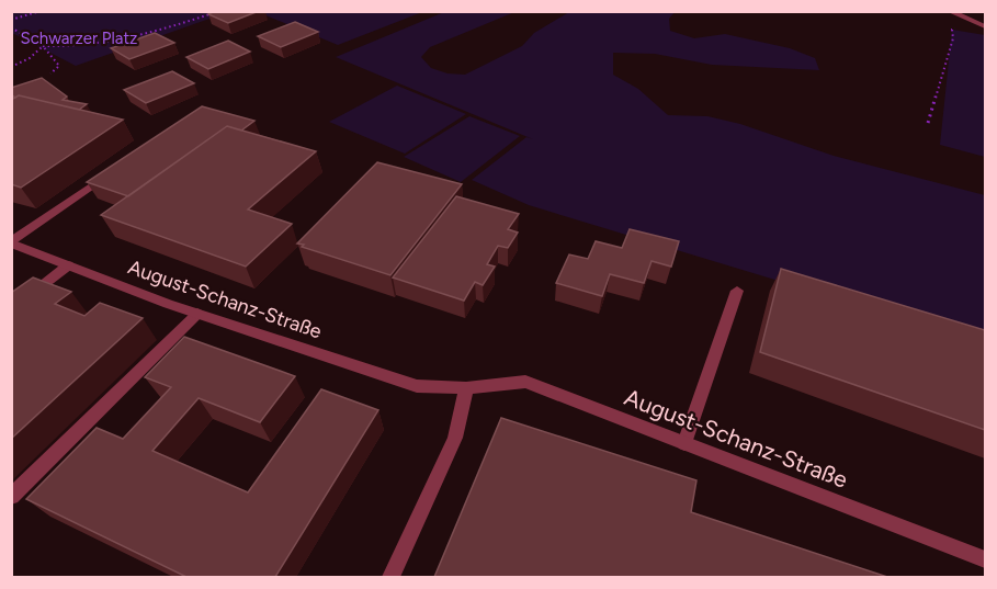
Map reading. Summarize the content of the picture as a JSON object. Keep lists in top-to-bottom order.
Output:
{
  "streets": {
    "street": ["August-Schanz-Straße"]
  },
  "parks": ["Schwarzer Platz"]
}
